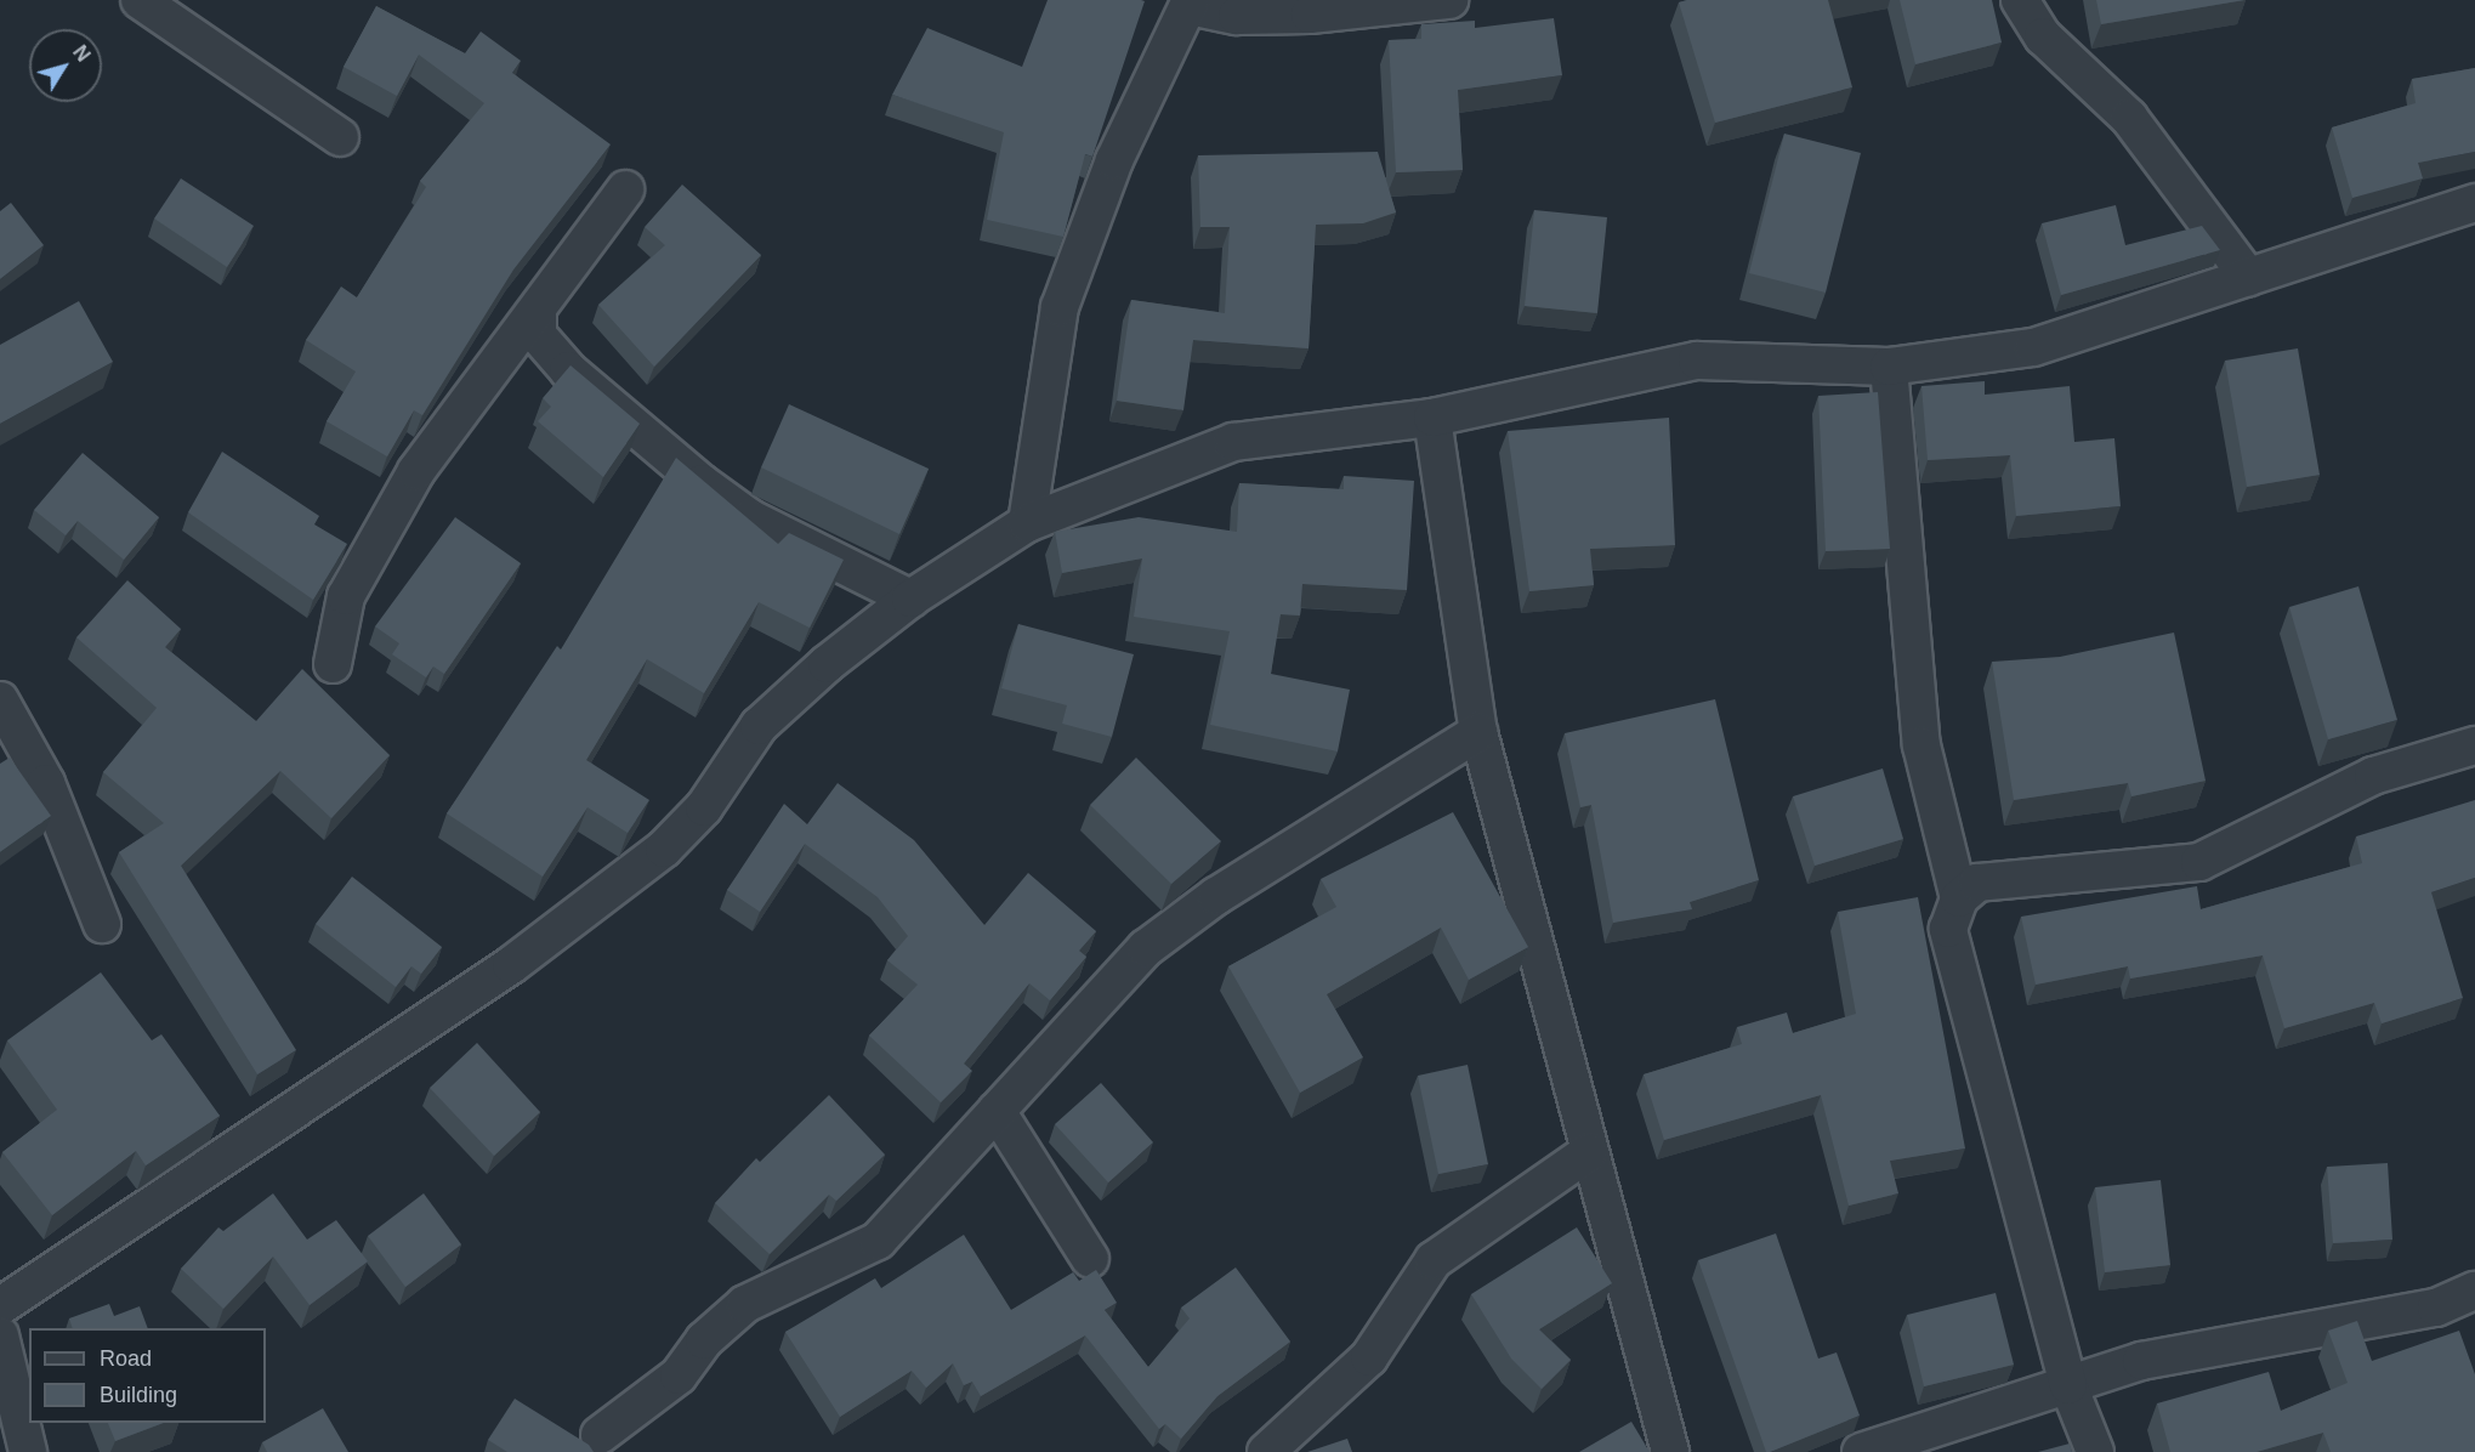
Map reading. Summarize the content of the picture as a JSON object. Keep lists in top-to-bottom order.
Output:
{
  "legend": ["Road", "Building"],
  "north": "top right"
}
